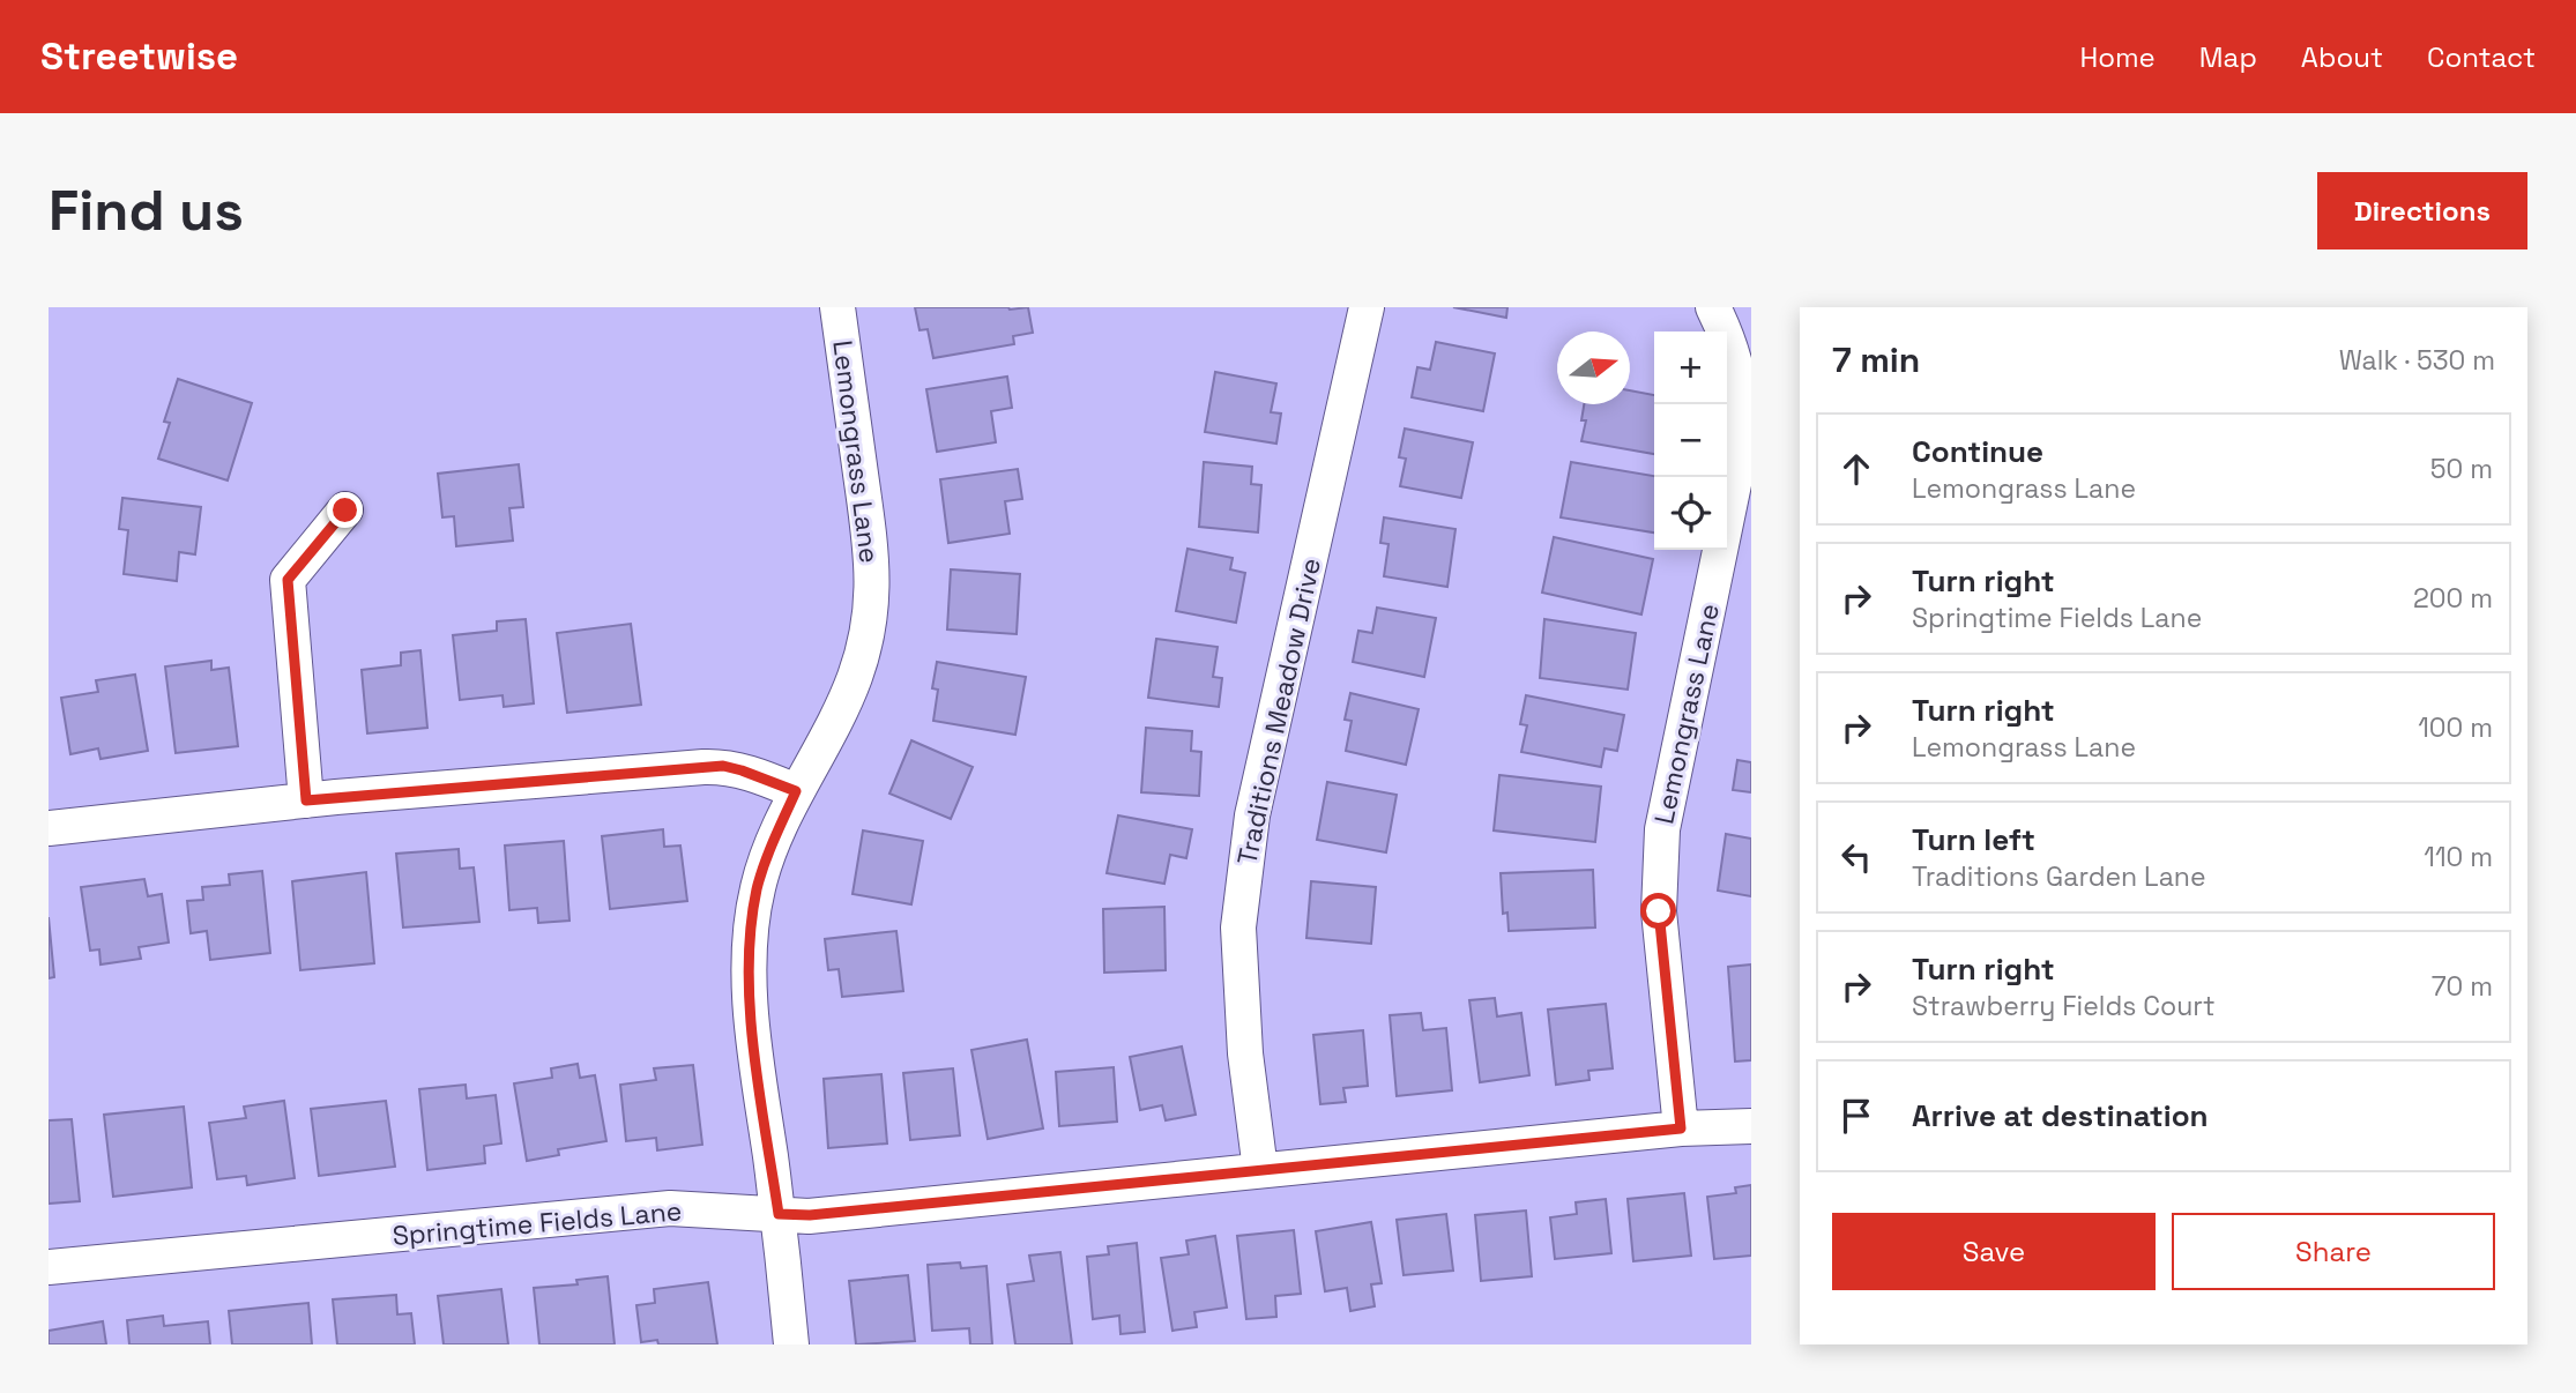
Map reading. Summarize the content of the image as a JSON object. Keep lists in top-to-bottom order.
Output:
{
  "streets": {
    "street": ["Lemongrass Lane", "Traditions Meadow Drive", "Springtime Fields Lane"]
  },
  "crossings": [
    ["Lemongrass Lane", "Springtime Fields Lane"],
    ["Traditions Meadow Drive", "Springtime Fields Lane"]
  ],
  "north": "right",
  "page": {
    "header": "Streetwise",
    "nav": [
      "Home",
      "Map",
      "About",
      "Contact"
    ],
    "buttons": [
      "Directions",
      ["Save", "Share"]
    ],
    "title": "Find us",
    "heading": ["7 min", "Walk · 530 m"],
    "map_buttons": ["+", "−"],
    "list": [
      ["Continue", "Lemongrass Lane", "50 m"],
      ["Turn right", "Springtime Fields Lane", "200 m"],
      ["Turn right", "Lemongrass Lane", "100 m"],
      ["Turn left", "Traditions Garden Lane", "110 m"],
      ["Turn right", "Strawberry Fields Court", "70 m"],
      "Arrive at destination"
    ]
  }
}
